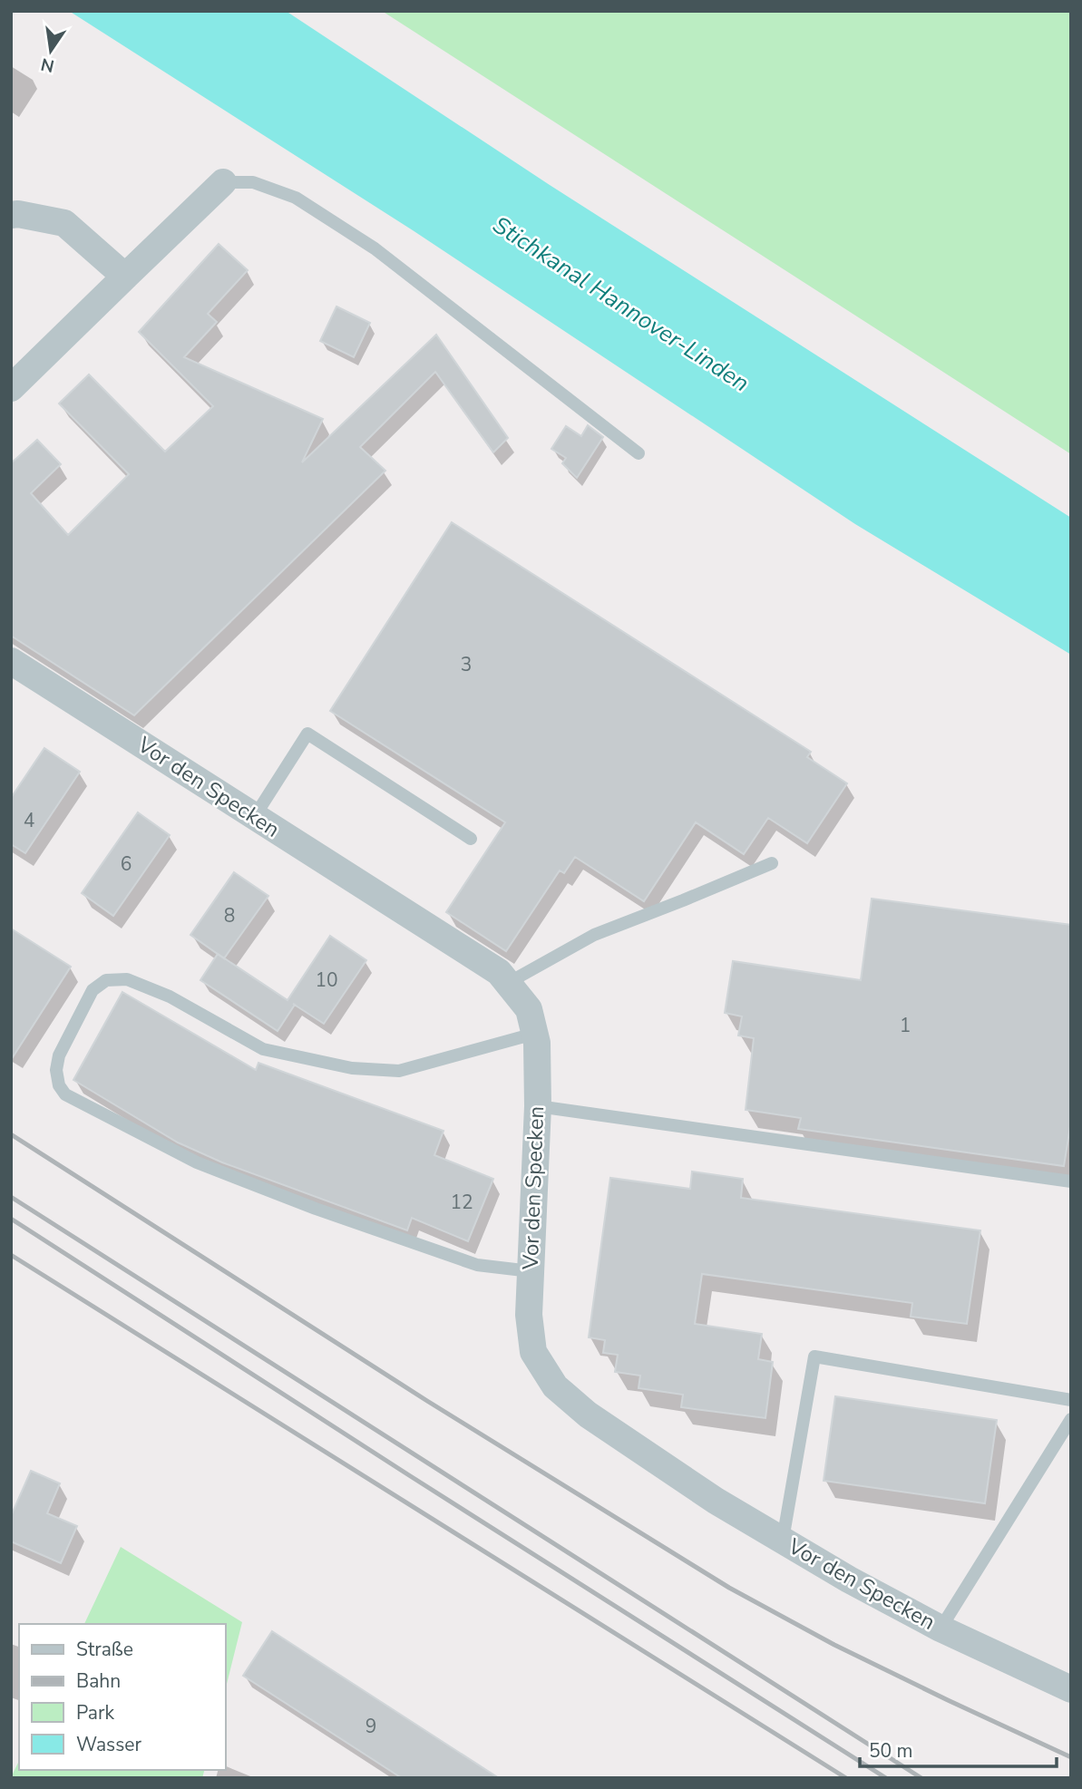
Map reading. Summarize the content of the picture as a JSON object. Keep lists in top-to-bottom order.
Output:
{
  "streets": {
    "street": ["Vor den Specken"]
  },
  "water": ["Stichkanal Hannover-Linden"],
  "house_numbers": [
    "3",
    "4",
    "6",
    "8",
    "10",
    "1",
    "12",
    "9"
  ],
  "legend": [
    "Straße",
    "Bahn",
    "Park",
    "Wasser"
  ],
  "scale_bar": "50 m",
  "north": "bottom"
}
